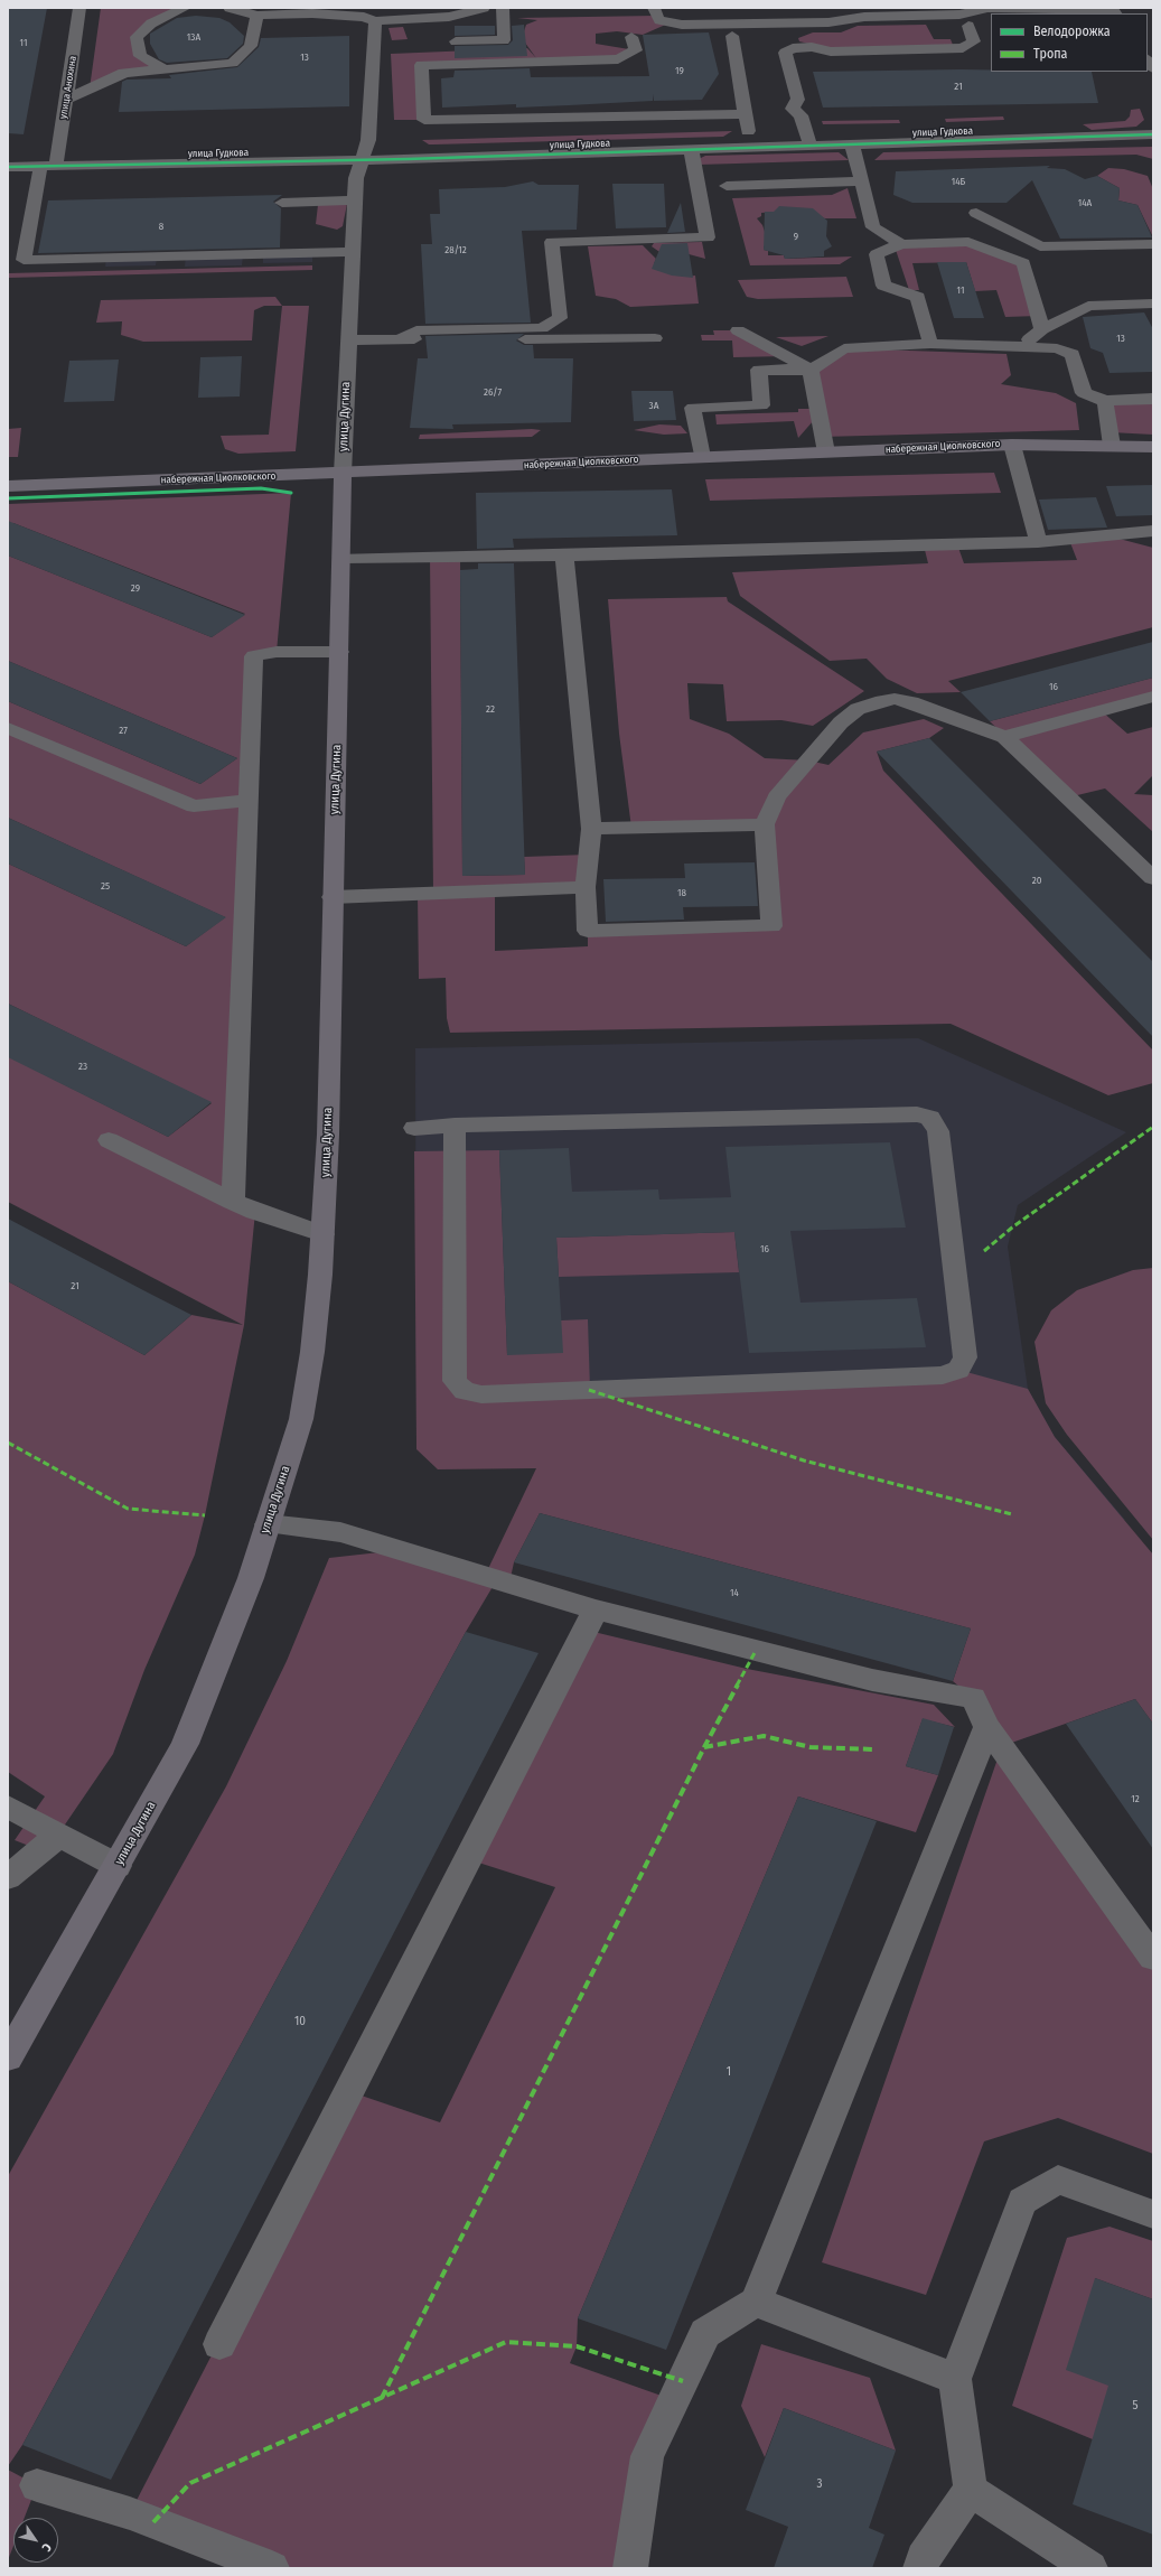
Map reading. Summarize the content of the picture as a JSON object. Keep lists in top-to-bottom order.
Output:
{
  "streets": {
    "main road": ["улица Дугина", "набережная Циолковского"],
    "street": ["улица Анохина", "улица Гудкова"]
  },
  "crossings": [
    ["улица Анохина", "улица Гудкова"],
    ["улица Анохина", "улица Дугина"],
    ["улица Гудкова", "улица Дугина"],
    ["улица Дугина", "набережная Циолковского"]
  ],
  "house_numbers": [
    "13А",
    "11",
    "13",
    "19",
    "21",
    "14Б",
    "14А",
    "8",
    "9",
    "28/12",
    "11",
    "13",
    "26/7",
    "3А",
    "29",
    "16",
    "22",
    "27",
    "20",
    "25",
    "18",
    "23",
    "16",
    "21",
    "14",
    "12",
    "10",
    "1",
    "5",
    "3"
  ],
  "legend": ["Велодорожка", "Тропа"],
  "north": "bottom right"
}
